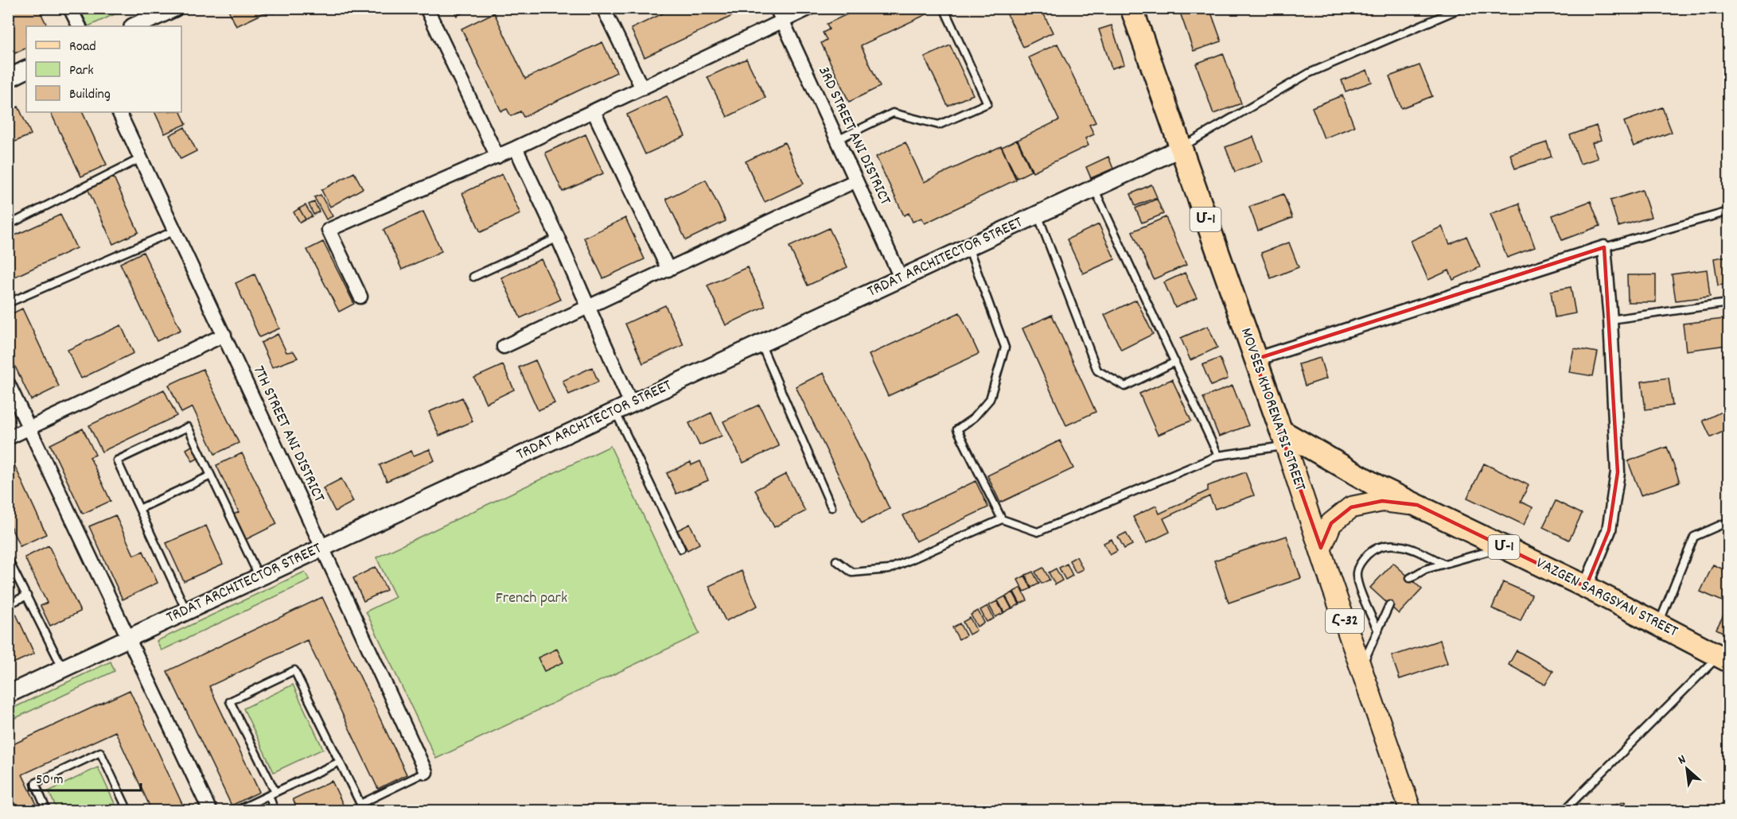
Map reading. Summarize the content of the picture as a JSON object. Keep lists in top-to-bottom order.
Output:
{
  "streets": {
    "highway": ["Մ-1", "MOVSES KHORENATSI STREET", "VAZGEN SARGSYAN STREET"],
    "main road": ["Հ-32"],
    "street": ["3RD STREET ANI DISTRICT", "TRDAT ARCHITECTOR STREET", "7TH STREET ANI DISTRICT"]
  },
  "crossings": [
    ["3RD STREET ANI DISTRICT", "TRDAT ARCHITECTOR STREET"],
    ["TRDAT ARCHITECTOR STREET", "MOVSES KHORENATSI STREET"],
    ["TRDAT ARCHITECTOR STREET", "7TH STREET ANI DISTRICT"],
    ["MOVSES KHORENATSI STREET", "VAZGEN SARGSYAN STREET"]
  ],
  "parks": ["French park"],
  "legend": ["Road", "Park", "Building"],
  "scale_bar": "50 m",
  "north": "top left"
}
